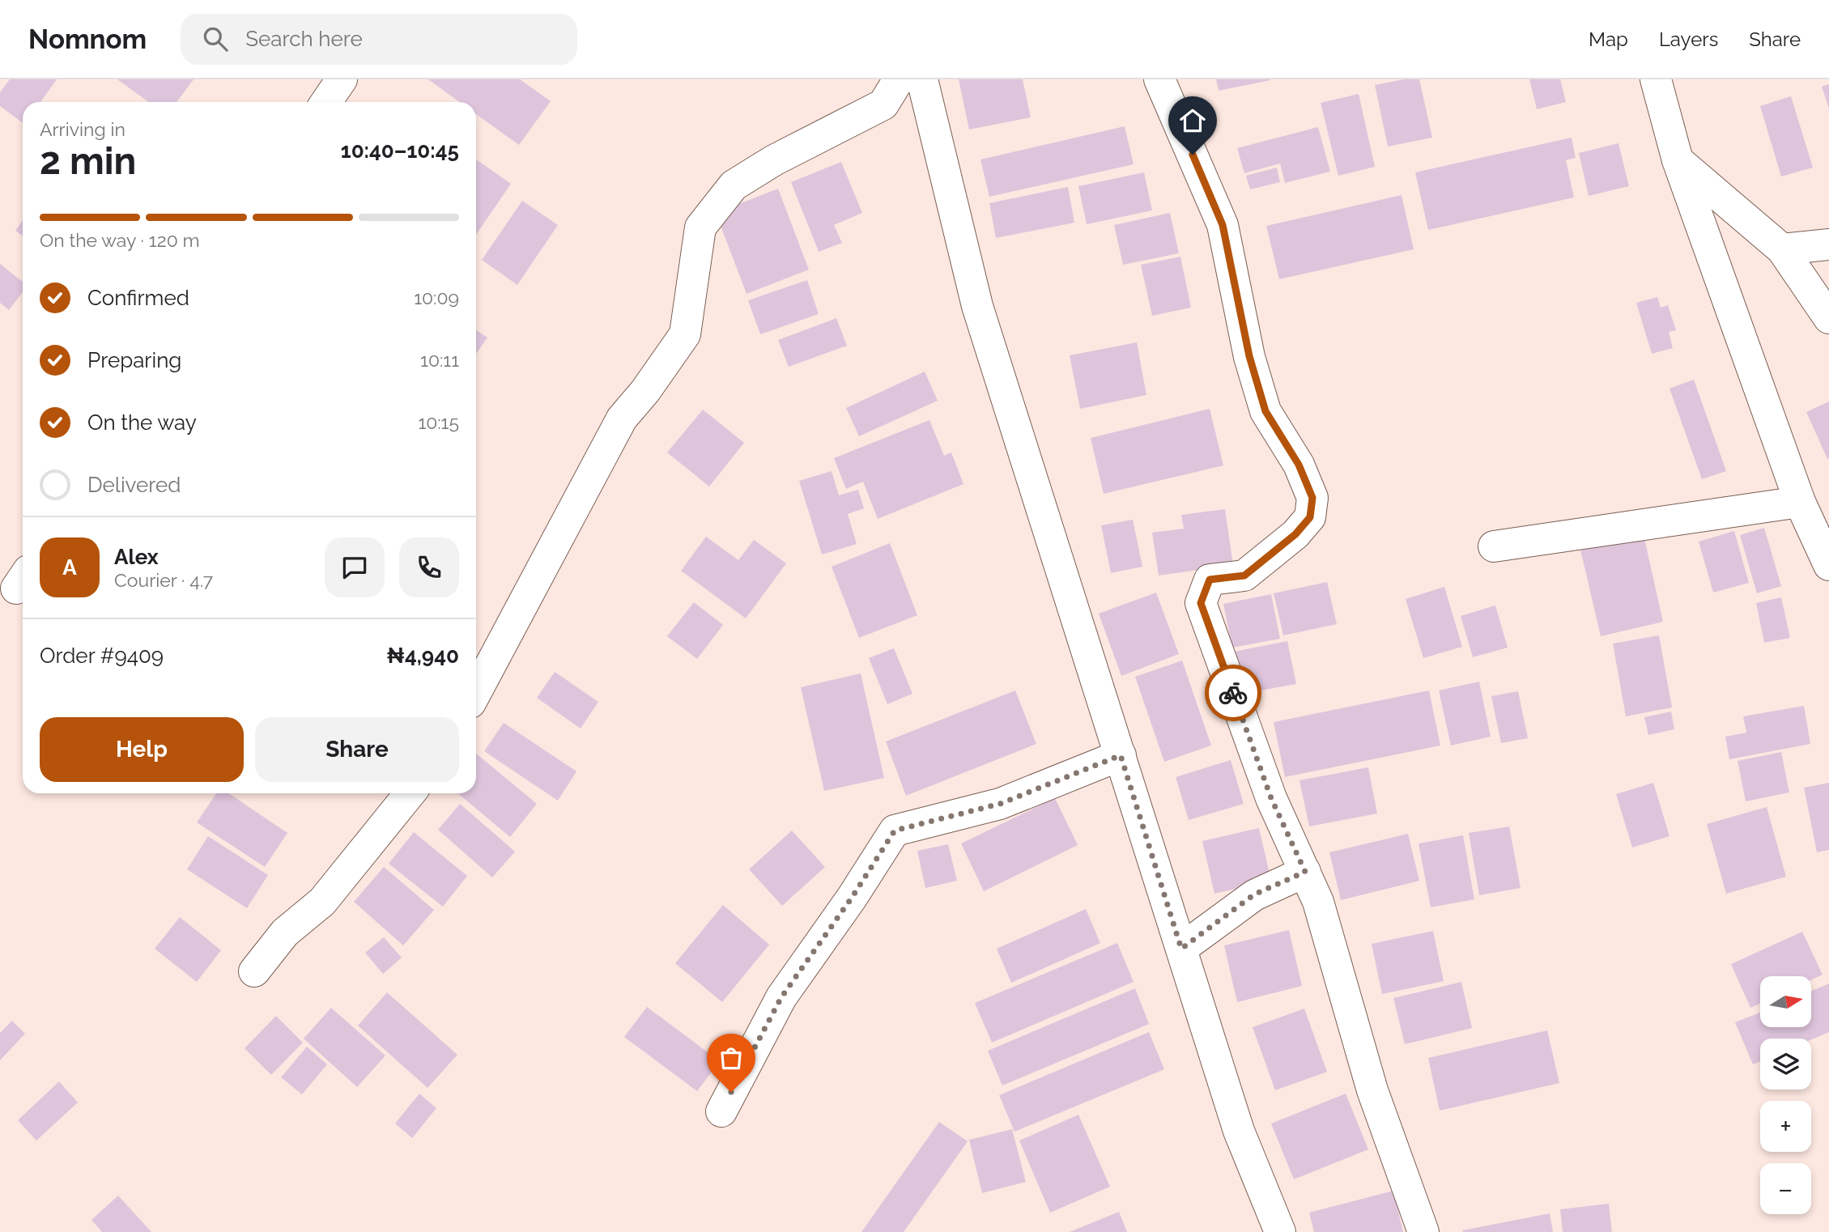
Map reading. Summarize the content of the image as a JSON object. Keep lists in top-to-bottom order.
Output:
{
  "north": "right",
  "page": {
    "header": "Nomnom",
    "search": "Search here",
    "nav": ["Map", "Layers", "Share"],
    "heading": ["2 min", "Arriving in", "10:40–10:45"],
    "panel": [
      "Alex",
      "Courier · 4.7",
      "Order #9409",
      "₦4,940"
    ],
    "bar": "On the way · 120 m",
    "list": [
      ["Confirmed", "10:09"],
      ["Preparing", "10:11"],
      ["On the way", "10:15"],
      "Delivered"
    ],
    "round": "A",
    "buttons": ["Help", "Share"],
    "map_buttons": ["+", "−"]
  }
}
